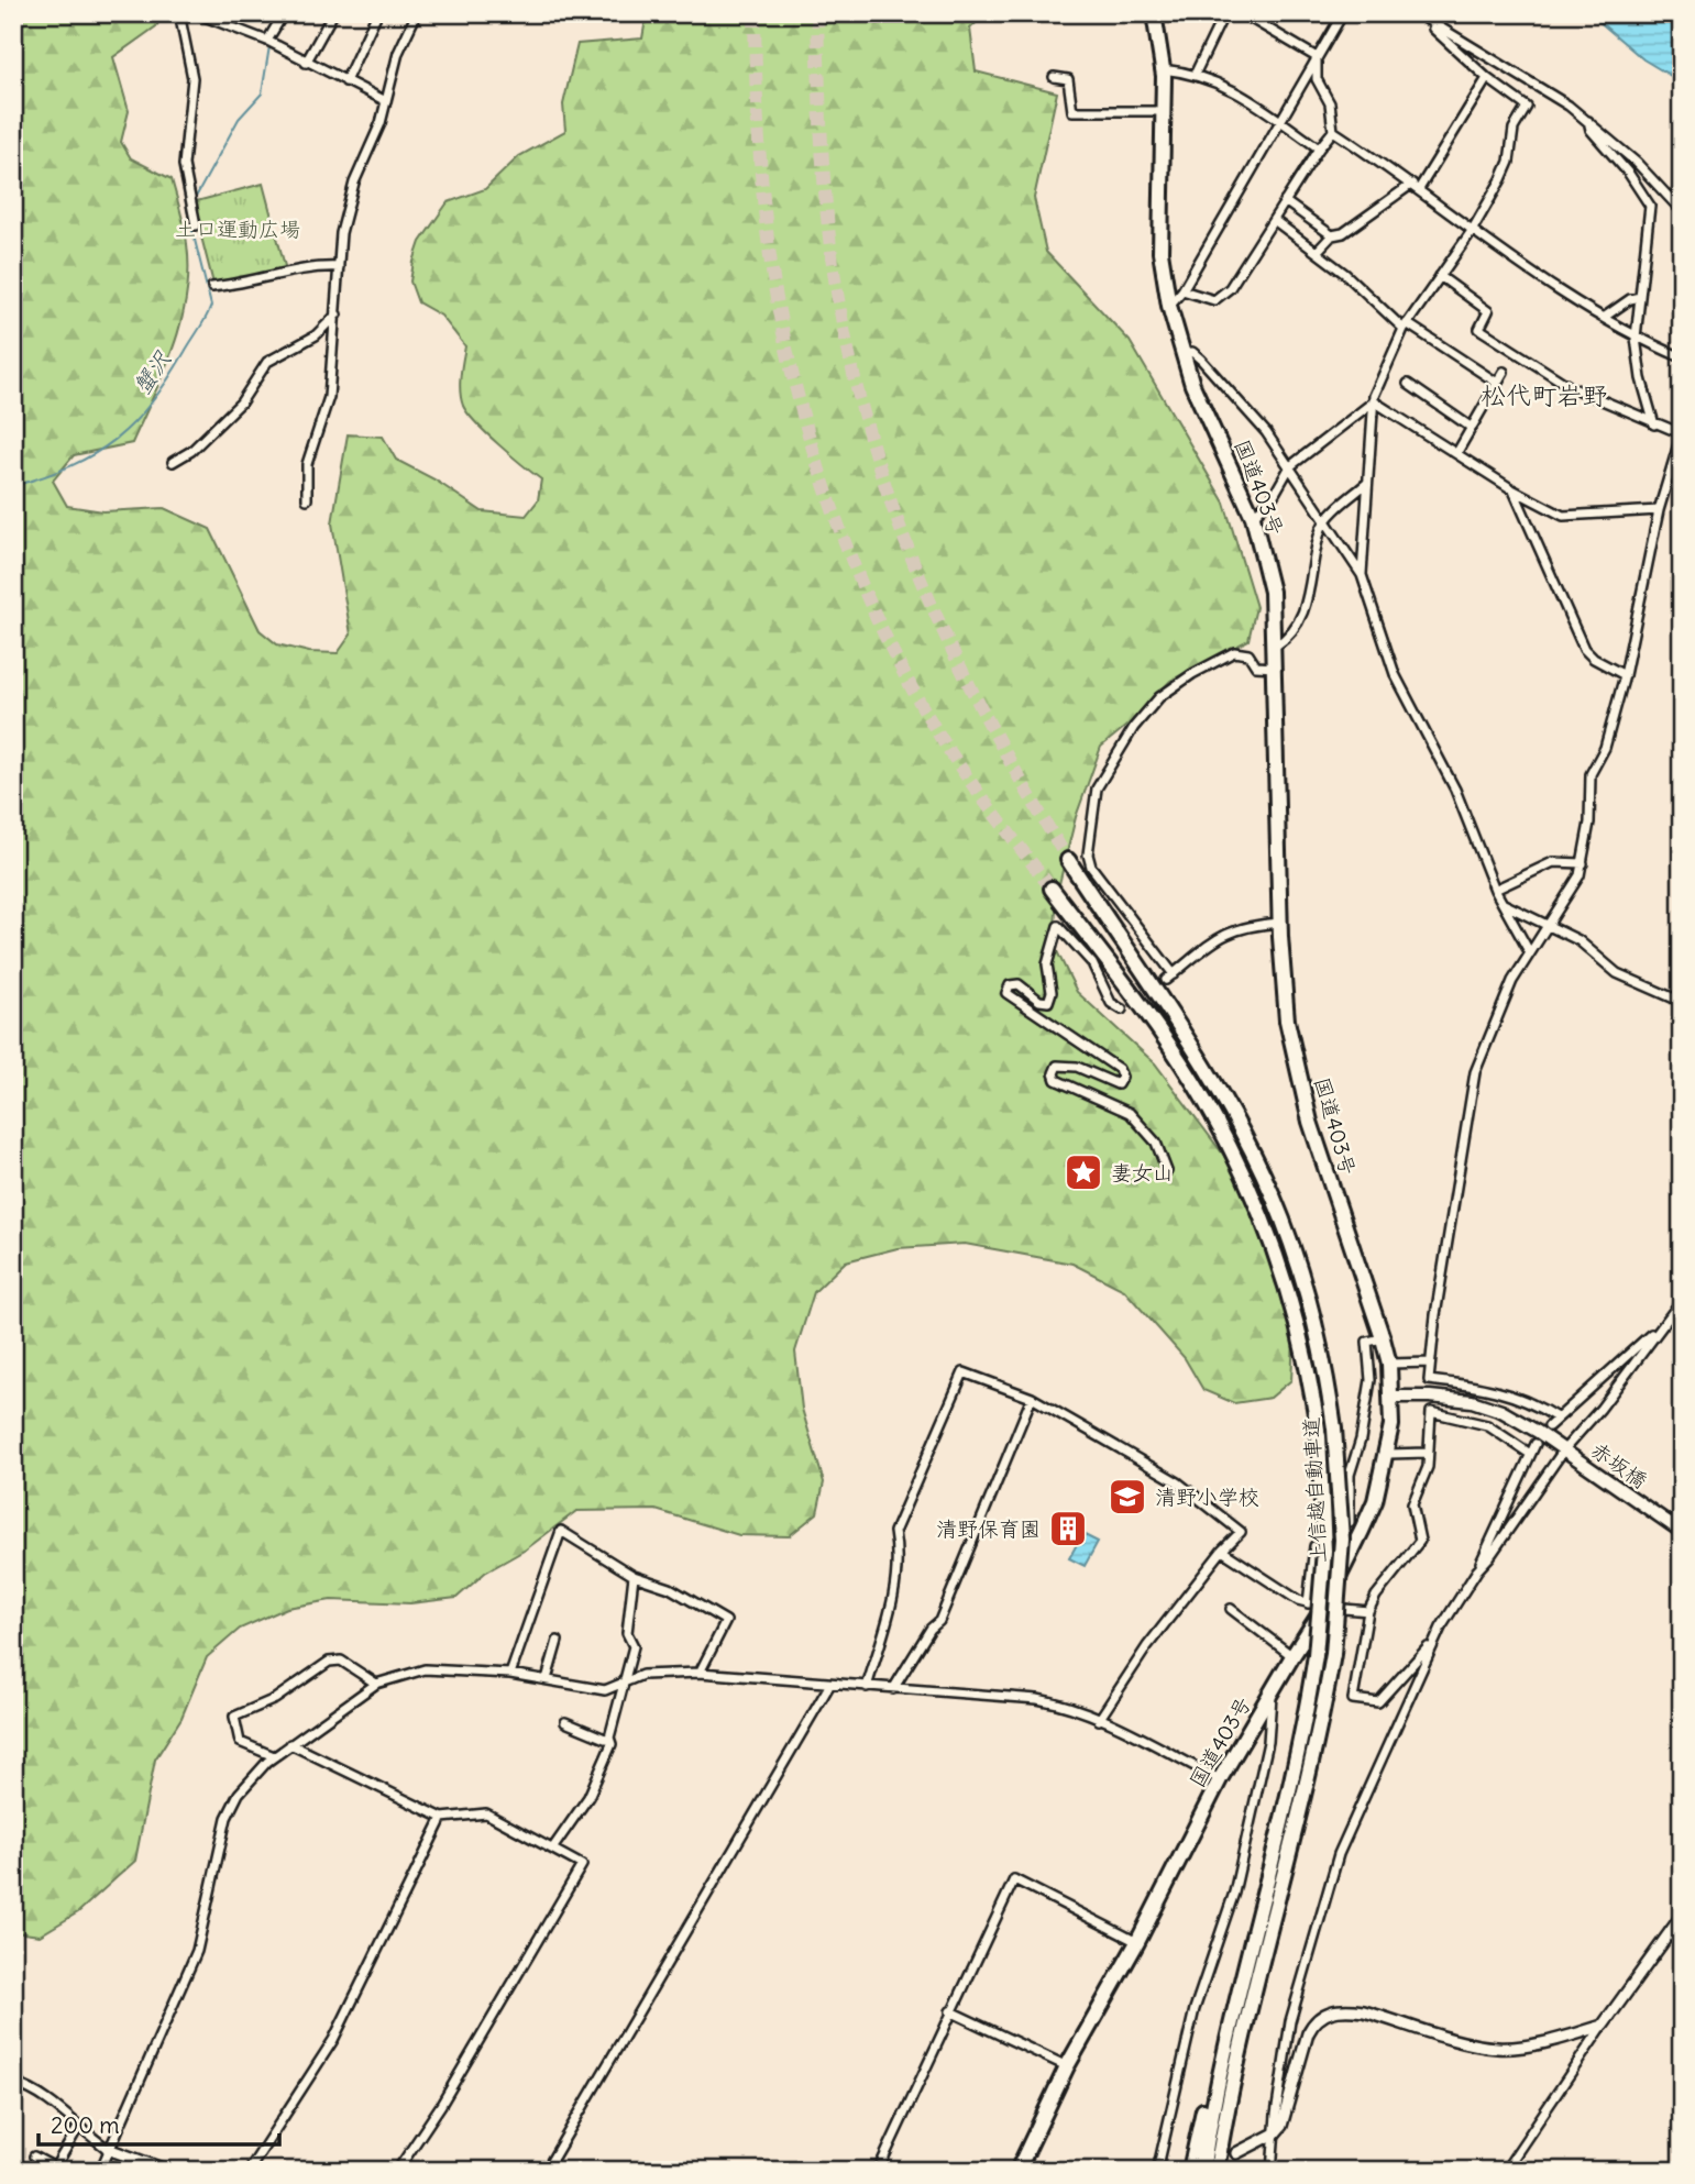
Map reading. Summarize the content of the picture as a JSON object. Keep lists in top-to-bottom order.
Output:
{
  "streets": {
    "highway": ["国道403号", "上信越自動車道"],
    "main road": ["赤坂橋"]
  },
  "crossings": [
    ["国道403号", "赤坂橋"]
  ],
  "districts": ["松代町岩野"],
  "water": ["蟹沢"],
  "parks": ["土口運動広場"],
  "places": {
    "place": ["妻女山"],
    "school or university": ["清野小学校"],
    "building": ["清野保育園"]
  },
  "scale_bar": "200 m"
}
